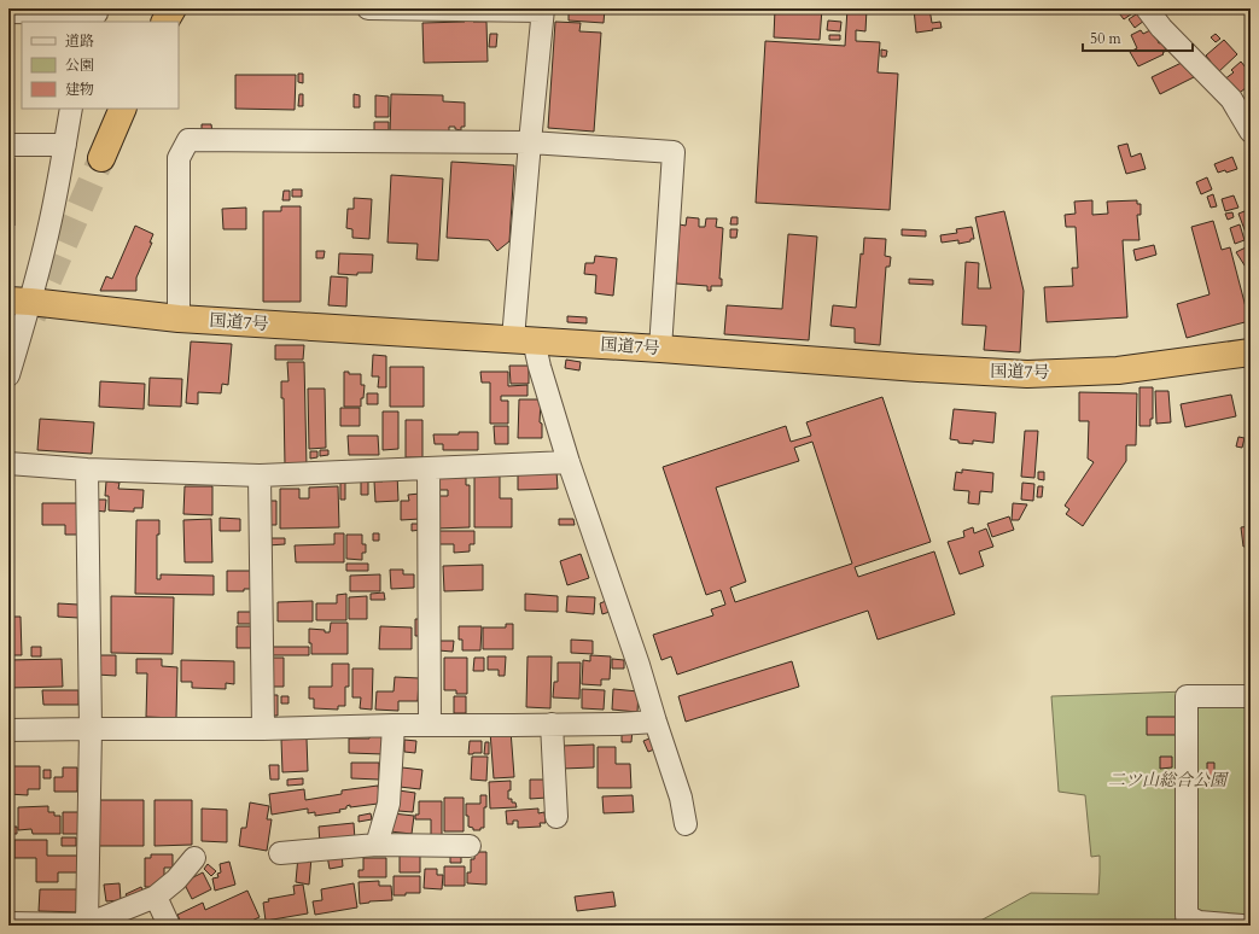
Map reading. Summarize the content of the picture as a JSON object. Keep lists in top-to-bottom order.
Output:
{
  "streets": {
    "highway": ["国道7号"]
  },
  "parks": ["二ツ山総合公園"],
  "legend": ["道路", "公園", "建物"],
  "scale_bar": "50 m"
}
